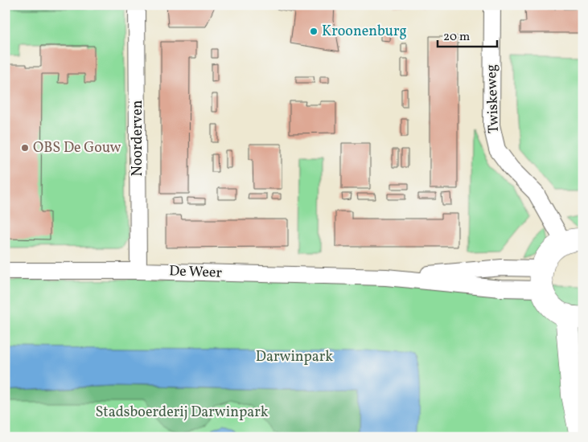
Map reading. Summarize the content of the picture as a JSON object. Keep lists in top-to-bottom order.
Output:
{
  "streets": {
    "street": ["Twiskeweg", "Noorderven", "De Weer"]
  },
  "crossings": [
    ["Noorderven", "De Weer"]
  ],
  "parks": ["Darwinpark", "Stadsboerderij Darwinpark"],
  "places": ["Kroonenburg", "OBS De Gouw"],
  "scale_bar": "20 m"
}
